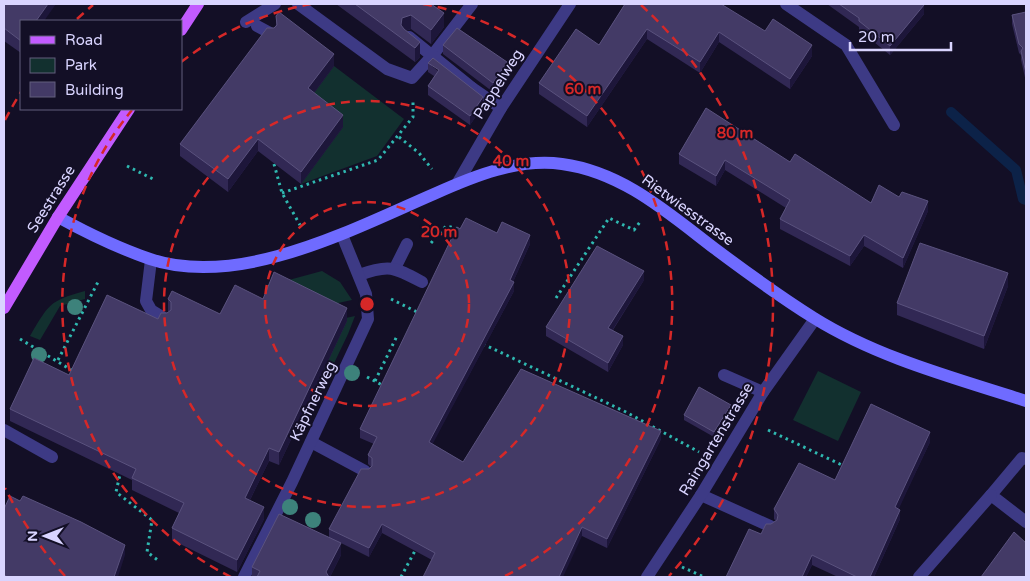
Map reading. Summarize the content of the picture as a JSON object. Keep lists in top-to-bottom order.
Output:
{
  "streets": {
    "main road": ["Seestrasse", "Rietwiesstrasse"],
    "street": ["Pappelweg", "Käpfnerweg", "Raingartenstrasse"]
  },
  "crossings": [
    ["Pappelweg", "Rietwiesstrasse"],
    ["Seestrasse", "Rietwiesstrasse"],
    ["Rietwiesstrasse", "Käpfnerweg"],
    ["Rietwiesstrasse", "Raingartenstrasse"]
  ],
  "legend": ["Road", "Park", "Building"],
  "scale_bar": "20 m",
  "north": "left",
  "rings": [
    "60 m",
    "80 m",
    "40 m",
    "20 m"
  ]
}
